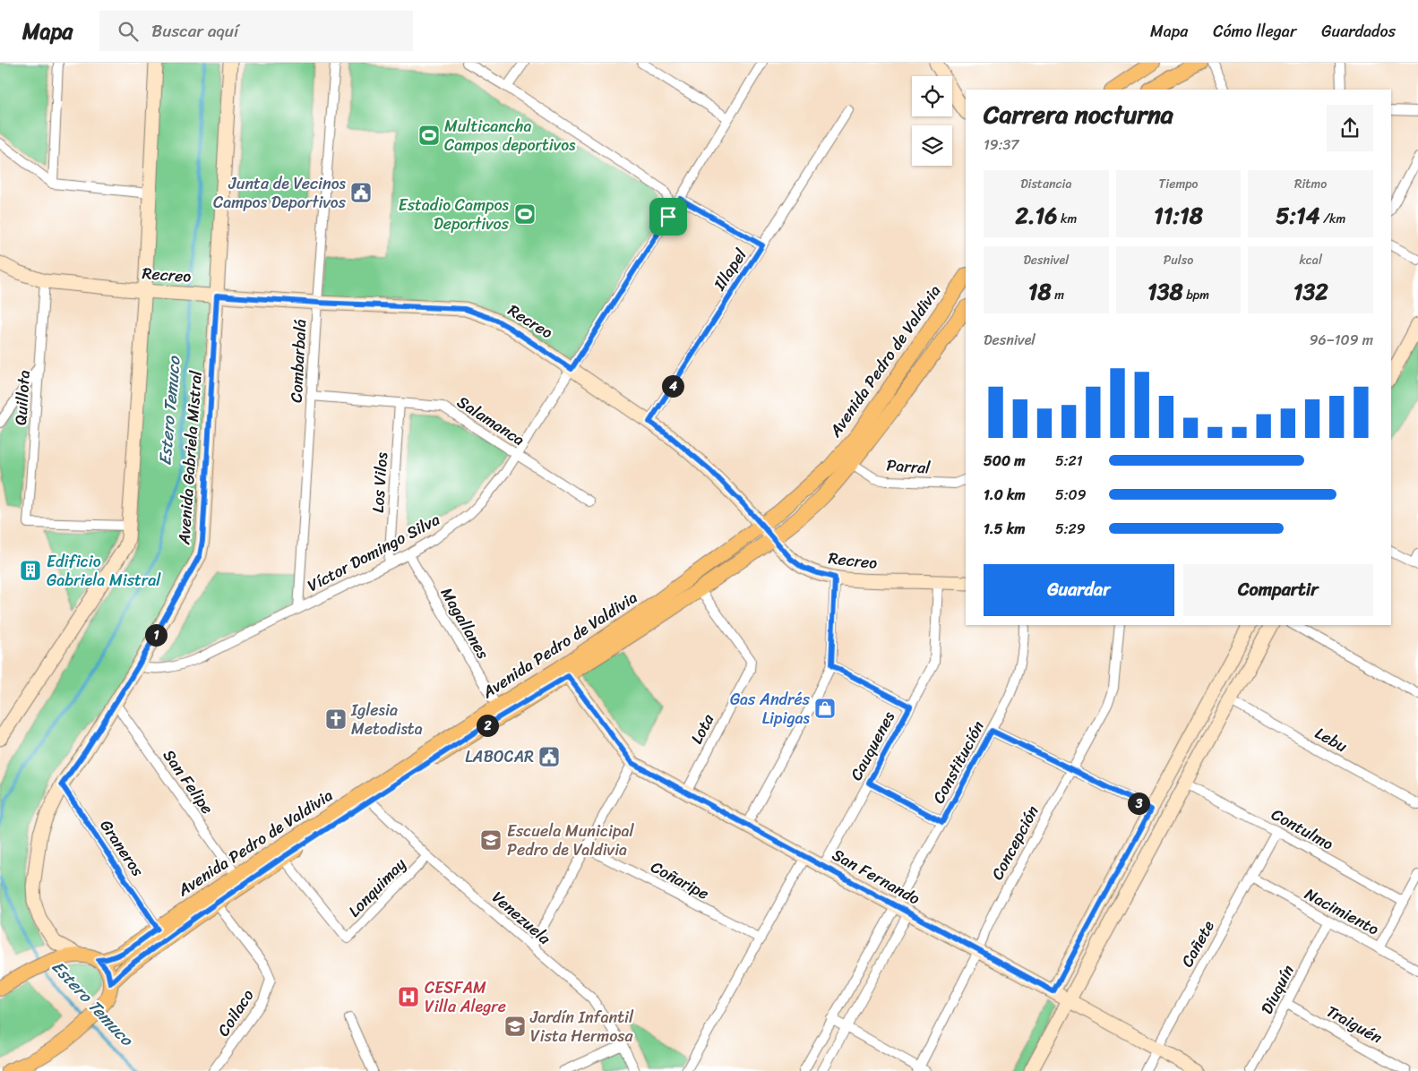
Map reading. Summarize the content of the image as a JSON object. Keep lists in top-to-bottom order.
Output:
{
  "streets": {
    "main road": ["Avenida Pedro de Valdivia"],
    "street": [
      "Illapel",
      "Recreo",
      "Combarbalá",
      "Quillota",
      "Salamanca",
      "Avenida Gabriela Mistral",
      "Parral",
      "Los Vilos",
      "Víctor Domingo Silva",
      "Magallanes",
      "Lota",
      "Lebu",
      "Cauquenes",
      "Constitución",
      "San Felipe",
      "Contulmo",
      "Concepción",
      "Graneros",
      "San Fernando",
      "Coñaripe",
      "Lonquimay",
      "Nacimiento",
      "Venezuela",
      "Cañete",
      "Diuquín",
      "Coilaco",
      "Traiguén"
    ]
  },
  "crossings": [
    ["Illapel", "Recreo"],
    ["Recreo", "Combarbalá"],
    ["Recreo", "Avenida Pedro de Valdivia"],
    ["Recreo", "Quillota"],
    ["Recreo", "Avenida Gabriela Mistral"],
    ["Recreo", "Víctor Domingo Silva"],
    ["Recreo", "Cauquenes"],
    ["Combarbalá", "Salamanca"],
    ["Combarbalá", "Víctor Domingo Silva"],
    ["Avenida Pedro de Valdivia", "Parral"],
    ["Avenida Pedro de Valdivia", "Magallanes"],
    ["Avenida Pedro de Valdivia", "Lota"],
    ["Avenida Pedro de Valdivia", "San Felipe"],
    ["Avenida Pedro de Valdivia", "Graneros"],
    ["Avenida Pedro de Valdivia", "San Fernando"],
    ["Avenida Pedro de Valdivia", "Lonquimay"],
    ["Avenida Pedro de Valdivia", "Venezuela"],
    ["Avenida Pedro de Valdivia", "Coilaco"],
    ["Salamanca", "Los Vilos"],
    ["Salamanca", "Víctor Domingo Silva"],
    ["Avenida Gabriela Mistral", "Víctor Domingo Silva"],
    ["Avenida Gabriela Mistral", "San Felipe"],
    ["Avenida Gabriela Mistral", "Graneros"],
    ["Los Vilos", "Víctor Domingo Silva"],
    ["Víctor Domingo Silva", "Magallanes"],
    ["Lota", "San Fernando"],
    ["Cauquenes", "San Fernando"],
    ["Constitución", "San Fernando"],
    ["Contulmo", "Cañete"],
    ["Concepción", "San Fernando"],
    ["San Fernando", "Cañete"],
    ["Lonquimay", "Venezuela"],
    ["Nacimiento", "Cañete"],
    ["Nacimiento", "Diuquín"],
    ["Diuquín", "Traiguén"]
  ],
  "water": ["Estero Temuco"],
  "places": {
    "sports": ["Multicancha Campos deportivos", "Estadio Campos Deportivos"],
    "public building": ["Junta de Vecinos Campos Deportivos", "LABOCAR"],
    "building": ["Edificio Gabriela Mistral"],
    "shop": ["Gas Andrés Lipigas"],
    "church": ["Iglesia Metodista"],
    "school or university": ["Escuela Municipal Pedro de Valdivia", "Jardín Infantil Vista Hermosa"],
    "hospital": ["CESFAM Villa Alegre"]
  },
  "page": {
    "header": "Mapa",
    "search": "Buscar aquí",
    "nav": ["Mapa", "Cómo llegar", "Guardados"],
    "heading": ["Carrera nocturna", "19:37"],
    "stats": [
      ["Distancia", "2.16 km"],
      ["Tiempo", "11:18"],
      ["Ritmo", "5:14 /km"],
      ["Desnivel", "18 m"],
      ["Pulso", "138 bpm"],
      ["kcal", "132"]
    ],
    "chart": ["Desnivel", "96–109 m"],
    "pins": [
      "4",
      "1",
      "2",
      "3"
    ],
    "list": [
      {
        "name": "500 m",
        "note": "5:21"
      },
      {
        "name": "1.0 km",
        "note": "5:09"
      },
      {
        "name": "1.5 km",
        "note": "5:29"
      }
    ],
    "buttons": ["Guardar", "Compartir"]
  }
}
